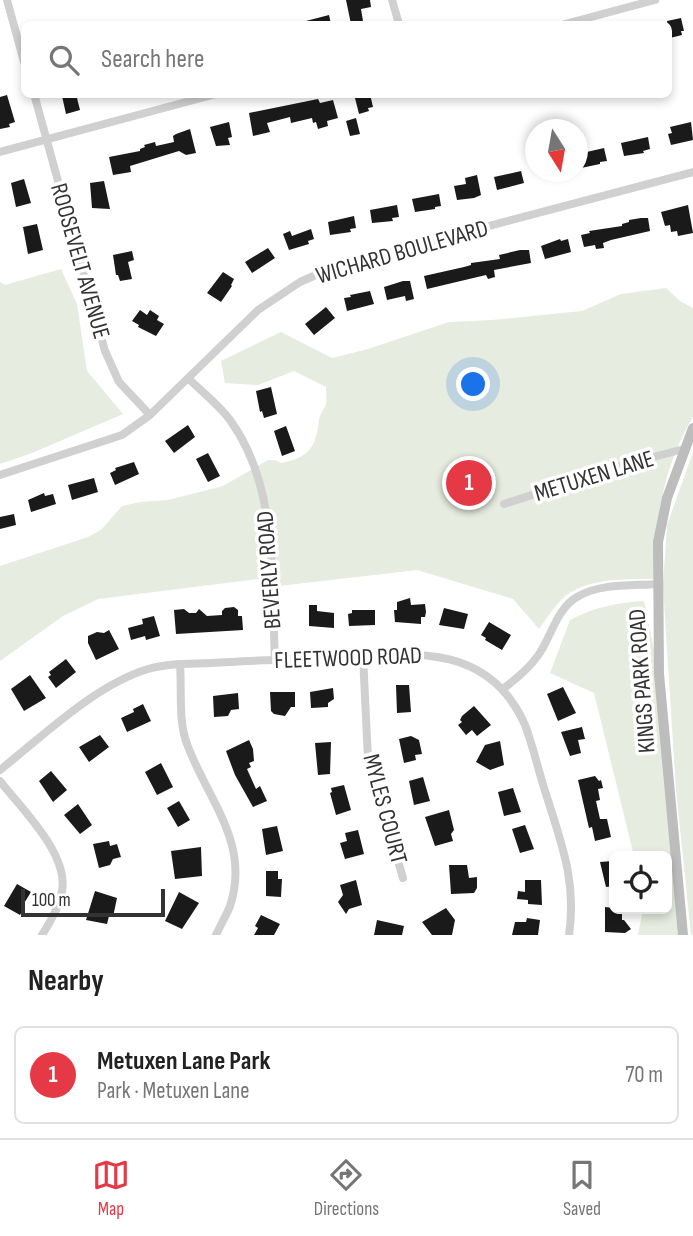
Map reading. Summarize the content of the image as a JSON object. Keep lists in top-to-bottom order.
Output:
{
  "streets": {
    "street": [
      "WICHARD BOULEVARD",
      "ROOSEVELT AVENUE",
      "METUXEN LANE",
      "BEVERLY ROAD",
      "FLEETWOOD ROAD",
      "KINGS PARK ROAD",
      "MYLES COURT"
    ]
  },
  "crossings": [
    ["WICHARD BOULEVARD", "ROOSEVELT AVENUE"],
    ["WICHARD BOULEVARD", "BEVERLY ROAD"],
    ["METUXEN LANE", "KINGS PARK ROAD"],
    ["BEVERLY ROAD", "FLEETWOOD ROAD"],
    ["FLEETWOOD ROAD", "MYLES COURT"]
  ],
  "scale_bar": "100 m",
  "north": "bottom",
  "page": {
    "search": "Search here",
    "pins": "1",
    "scale": "100 m",
    "heading": "Nearby",
    "list": [
      {
        "mark": "1",
        "name": "Metuxen Lane Park",
        "note": "Park · Metuxen Lane",
        "value": "70 m"
      }
    ],
    "nav": ["Map", "Directions", "Saved"]
  }
}
